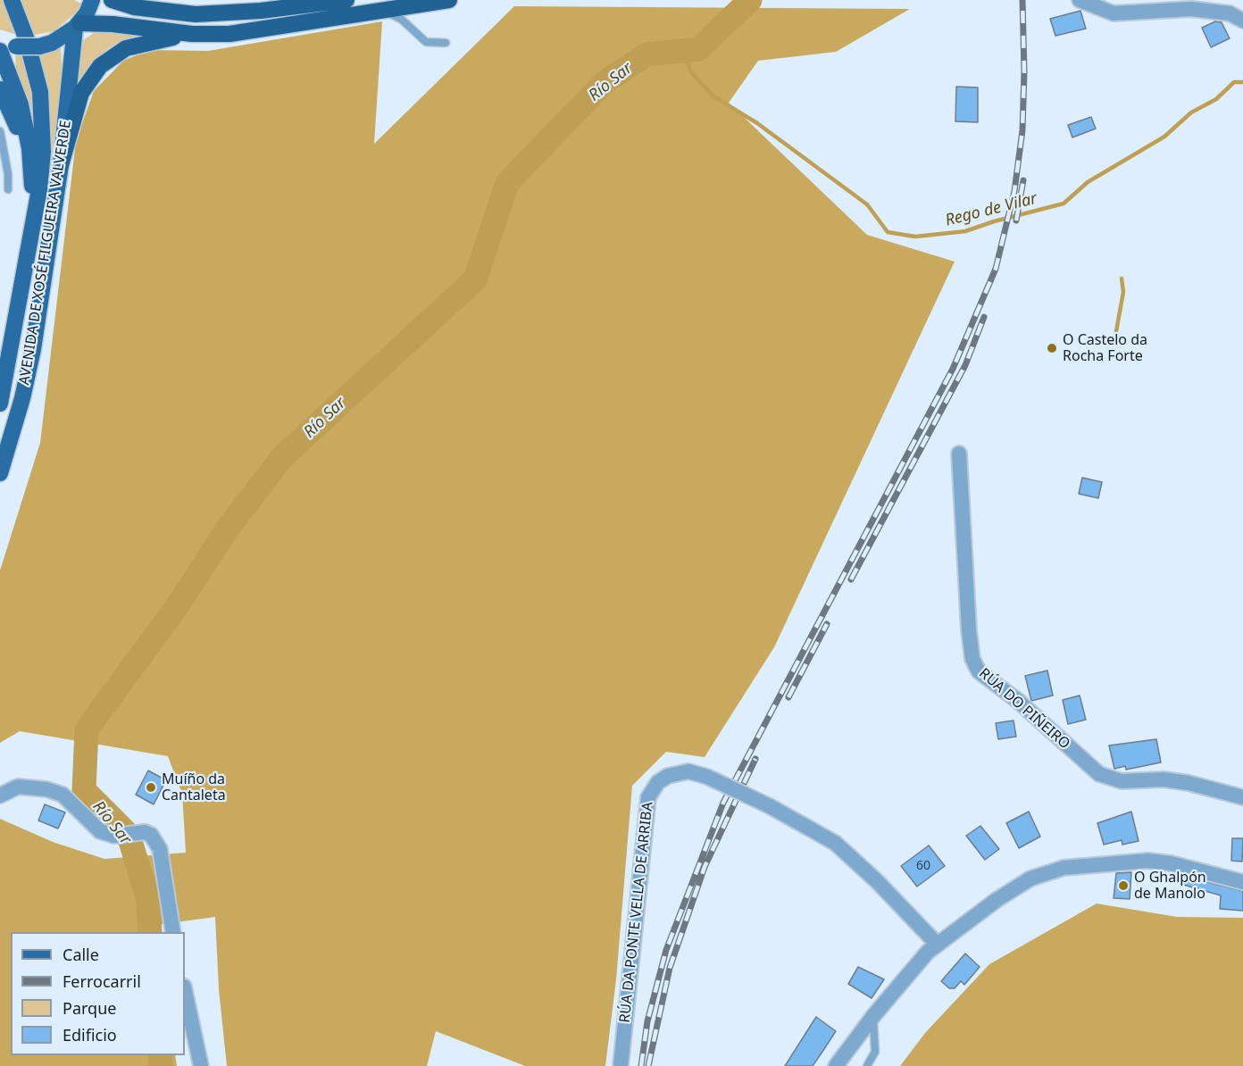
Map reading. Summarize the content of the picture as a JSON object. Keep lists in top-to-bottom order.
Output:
{
  "streets": {
    "main road": ["AVENIDA DE XOSÉ FILGUEIRA VALVERDE"],
    "street": ["RÚA DO PIÑEIRO", "RÚA DA PONTE VELLA DE ARRIBA"]
  },
  "water": ["Río Sar", "Rego de Vilar"],
  "places": ["O Castelo da Rocha Forte", "Muíño da Cantaleta", "O Ghalpón de Manolo"],
  "house_numbers": ["60"],
  "legend": [
    "Calle",
    "Ferrocarril",
    "Parque",
    "Edificio"
  ]
}
